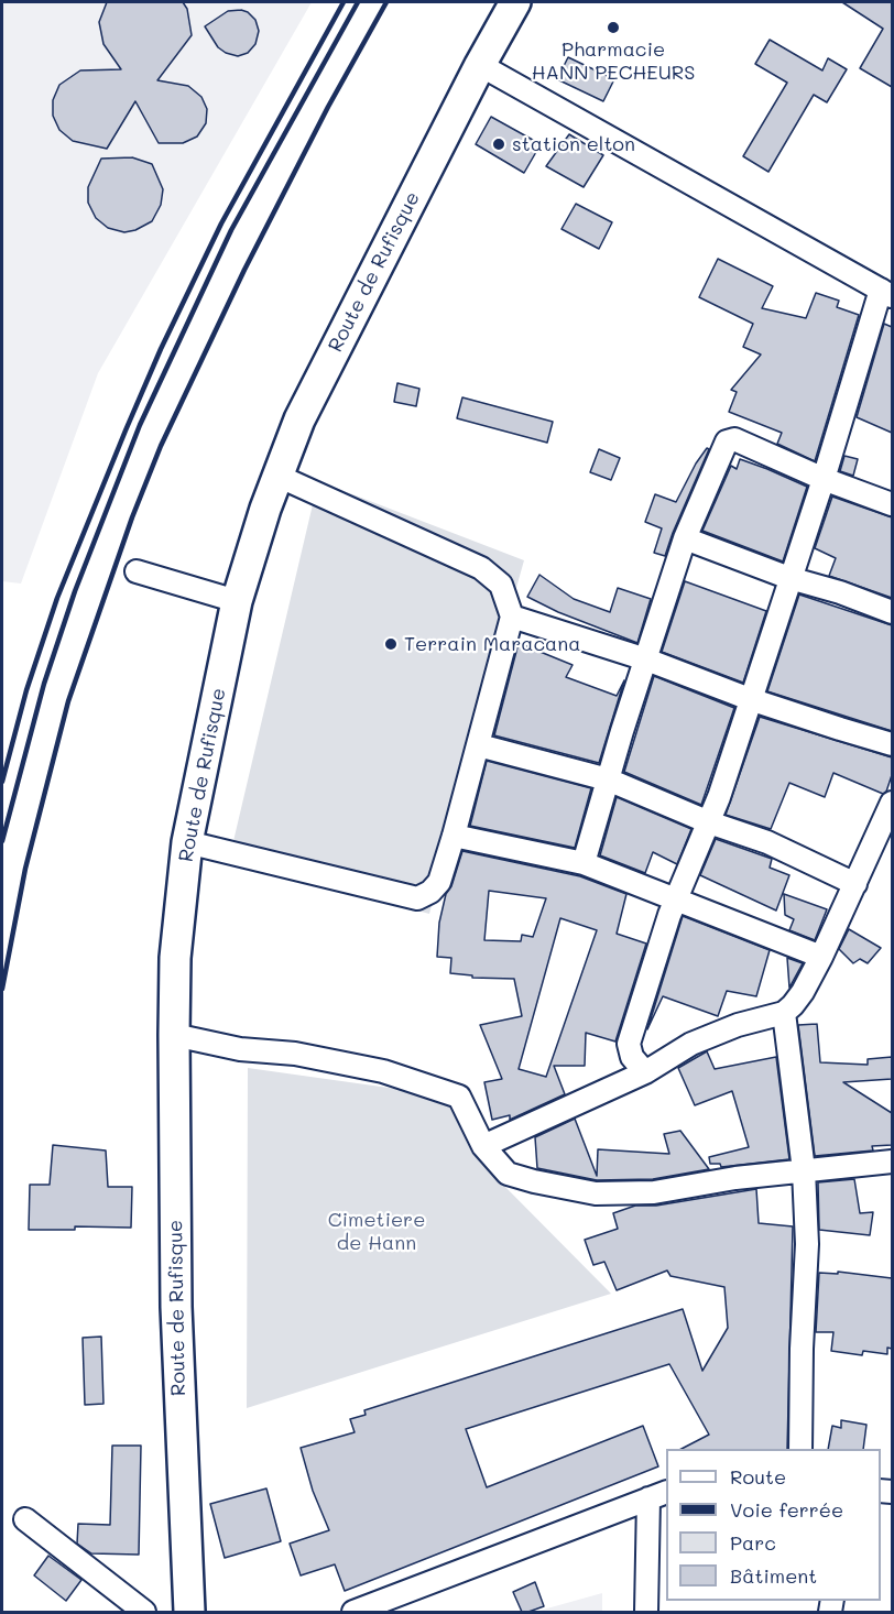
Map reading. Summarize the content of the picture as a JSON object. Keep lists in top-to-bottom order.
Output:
{
  "streets": {
    "main road": ["Route de Rufisque"]
  },
  "parks": ["Cimetiere de Hann"],
  "places": ["Pharmacie HANN PECHEURS", "station elton", "Terrain Maracana"],
  "legend": [
    "Route",
    "Voie ferrée",
    "Parc",
    "Bâtiment"
  ]
}
